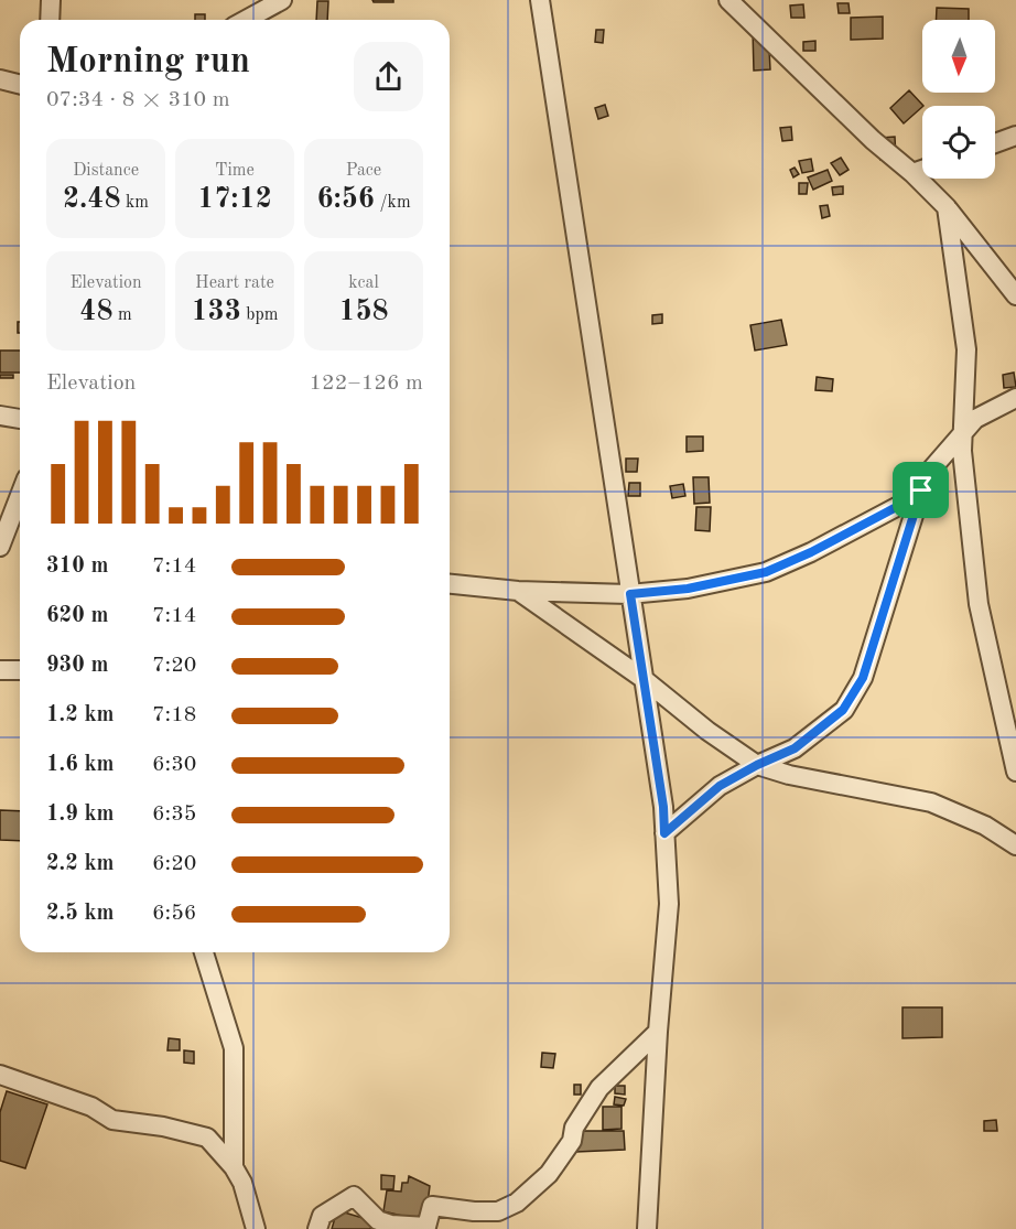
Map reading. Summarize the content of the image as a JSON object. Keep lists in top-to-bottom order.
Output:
{
  "north": "bottom",
  "page": {
    "heading": ["Morning run", "07:34 · 8 × 310 m"],
    "stats": [
      ["Distance", "2.48 km"],
      ["Time", "17:12"],
      ["Pace", "6:56 /km"],
      ["Elevation", "48 m"],
      ["Heart rate", "133 bpm"],
      ["kcal", "158"]
    ],
    "chart": ["Elevation", "122–126 m"],
    "list": [
      {
        "name": "310 m",
        "note": "7:14"
      },
      {
        "name": "620 m",
        "note": "7:14"
      },
      {
        "name": "930 m",
        "note": "7:20"
      },
      {
        "name": "1.2 km",
        "note": "7:18"
      },
      {
        "name": "1.6 km",
        "note": "6:30"
      },
      {
        "name": "1.9 km",
        "note": "6:35"
      },
      {
        "name": "2.2 km",
        "note": "6:20"
      },
      {
        "name": "2.5 km",
        "note": "6:56"
      }
    ]
  }
}
